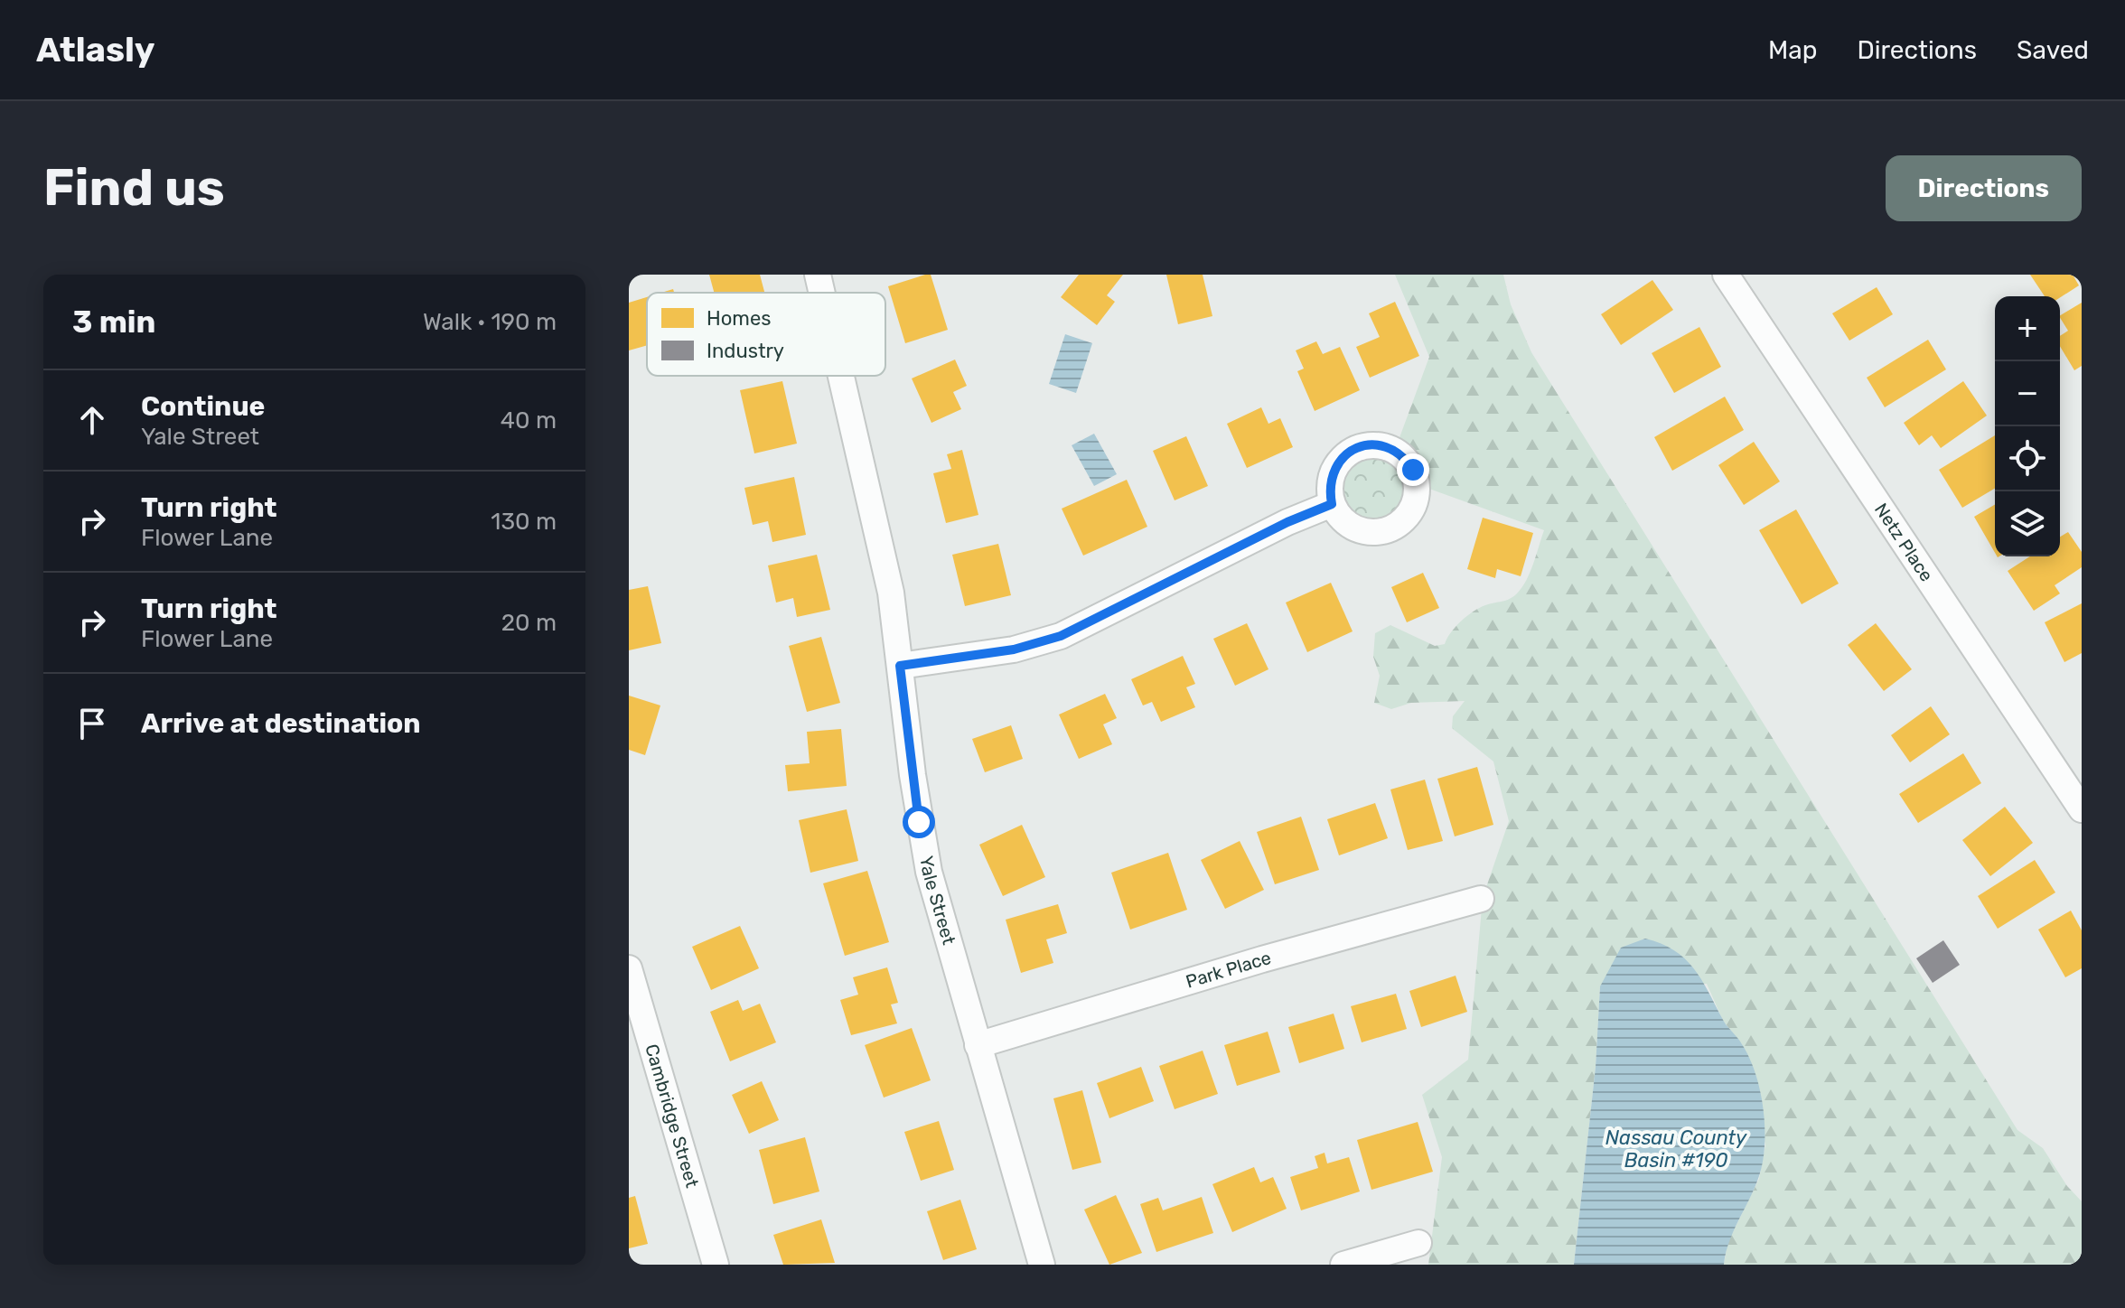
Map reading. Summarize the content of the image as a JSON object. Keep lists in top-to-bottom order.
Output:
{
  "streets": {
    "street": [
      "Netz Place",
      "Yale Street",
      "Park Place",
      "Cambridge Street"
    ]
  },
  "crossings": [
    ["Yale Street", "Park Place"]
  ],
  "water": ["Nassau County Basin #190"],
  "legend": ["Homes", "Industry"],
  "page": {
    "header": "Atlasly",
    "nav": ["Map", "Directions", "Saved"],
    "buttons": "Directions",
    "title": "Find us",
    "heading": ["3 min", "Walk · 190 m"],
    "map_buttons": ["+", "−"],
    "list": [
      ["Continue", "Yale Street", "40 m"],
      ["Turn right", "Flower Lane", "130 m"],
      ["Turn right", "Flower Lane", "20 m"],
      "Arrive at destination"
    ]
  }
}
